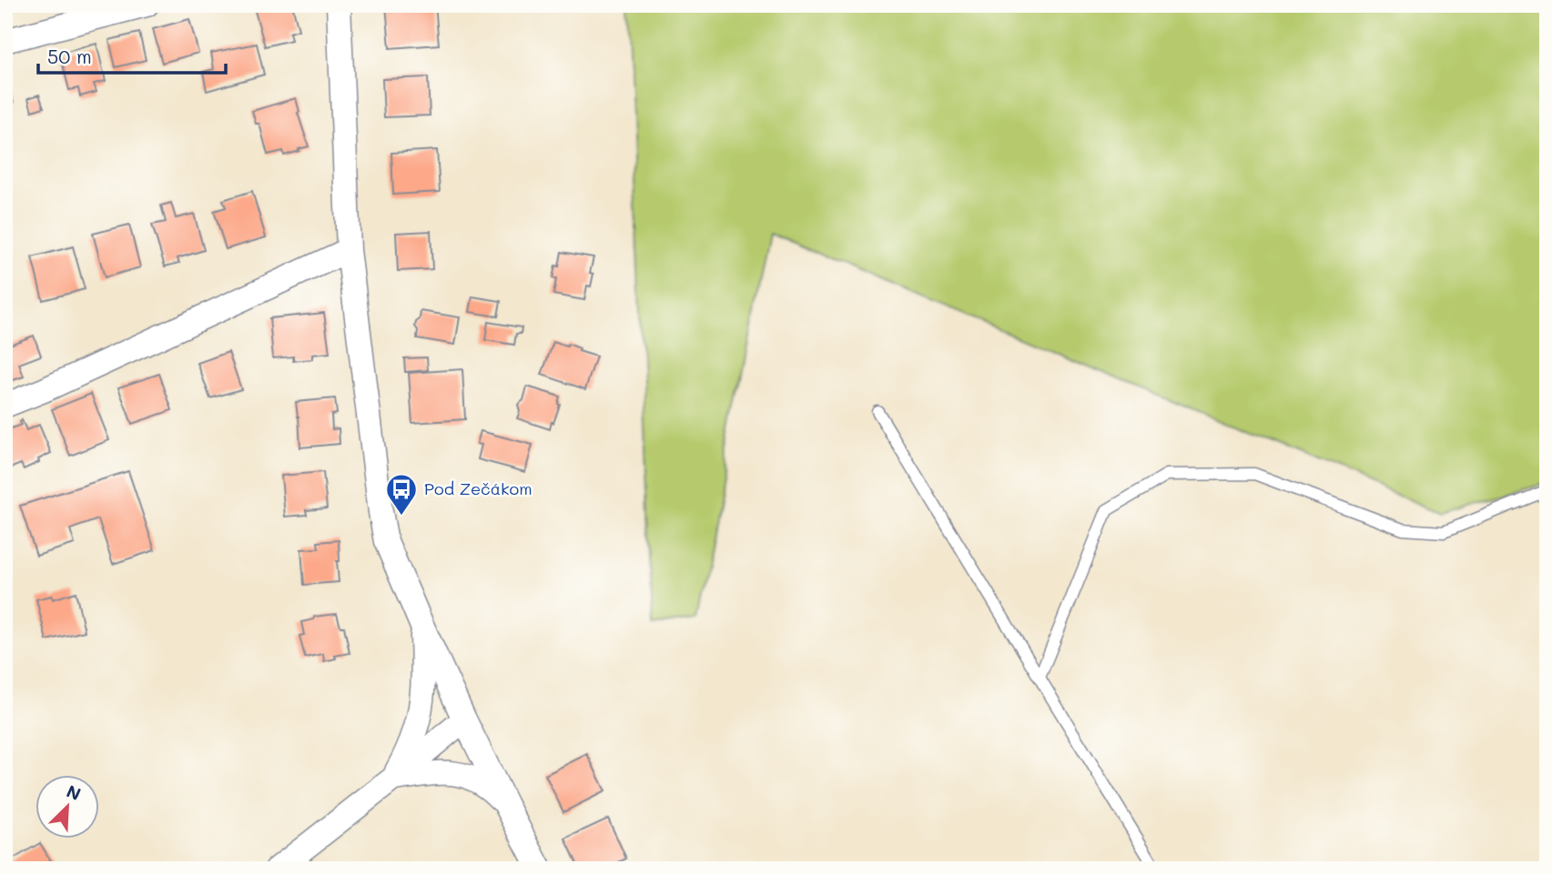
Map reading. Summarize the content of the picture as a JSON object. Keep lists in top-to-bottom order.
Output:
{
  "places": {
    "bus stop": ["Pod Zečákom"]
  },
  "scale_bar": "50 m",
  "north": "top right"
}
